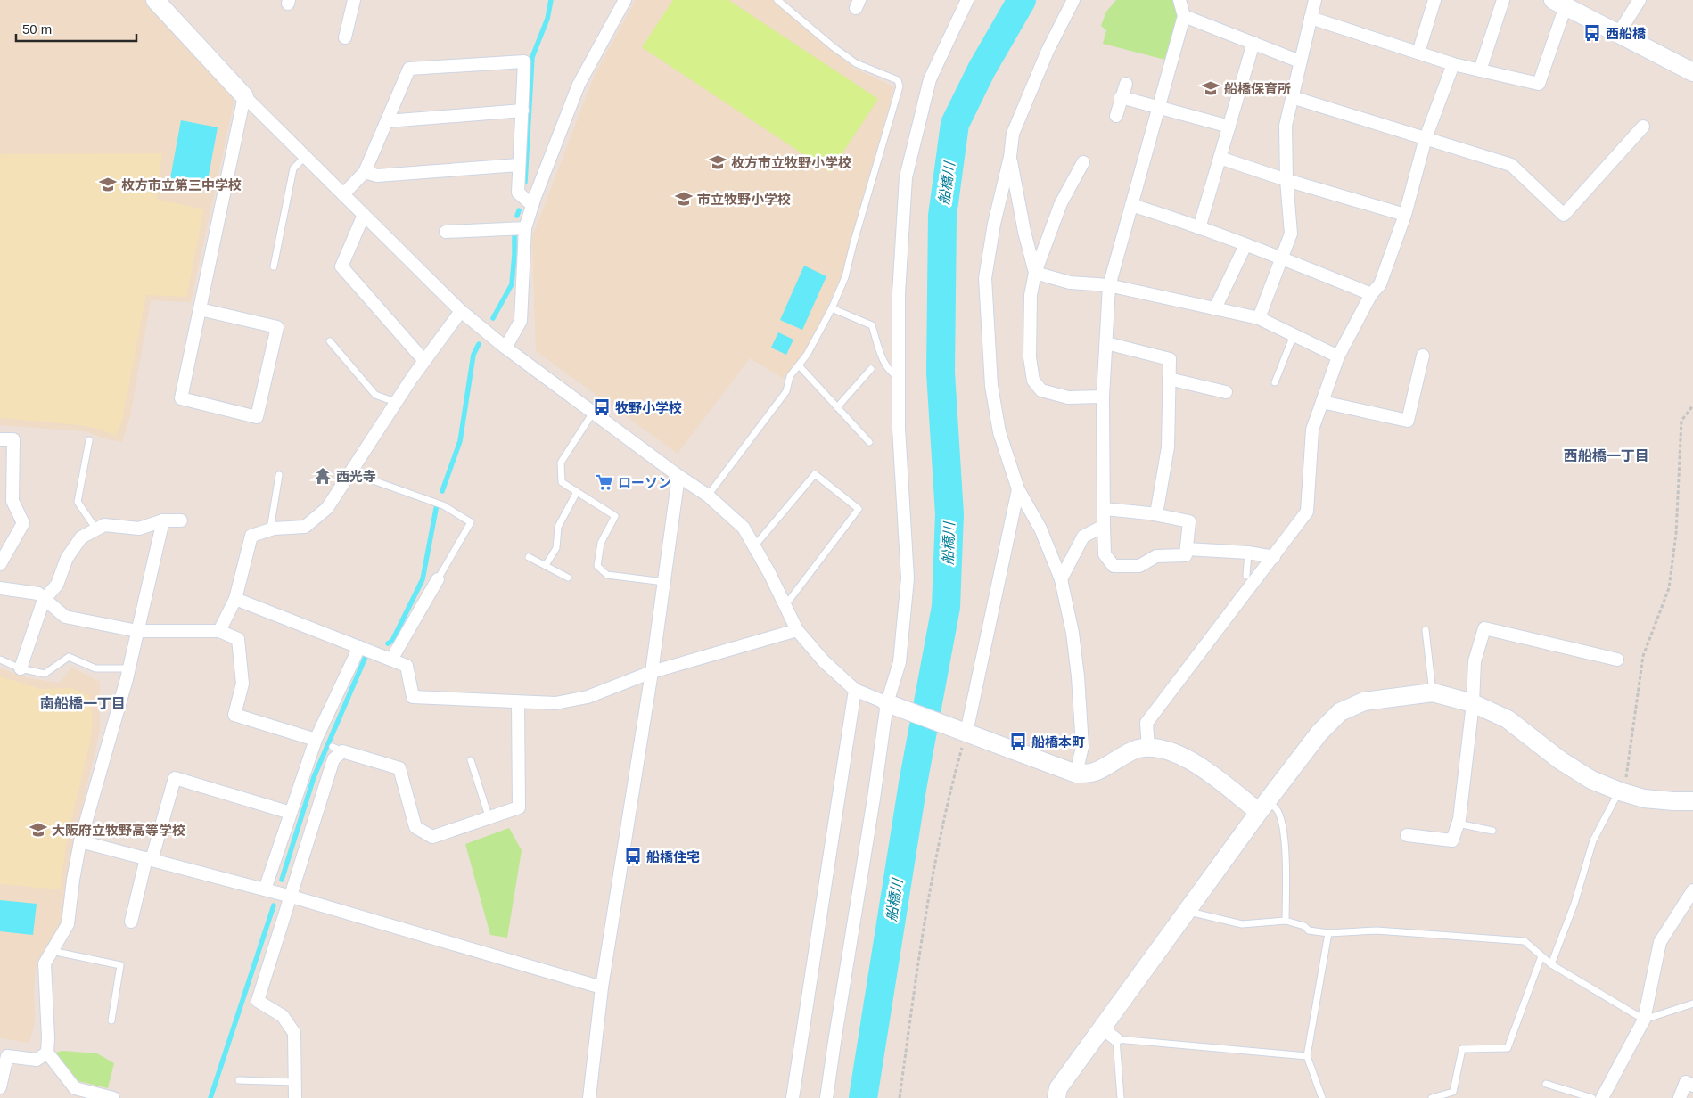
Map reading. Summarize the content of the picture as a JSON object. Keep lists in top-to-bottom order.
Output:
{
  "districts": ["西船橋一丁目", "南船橋一丁目"],
  "water": ["船橋川"],
  "places": {
    "bus stop": [
      "西船橋",
      "牧野小学校",
      "船橋本町",
      "船橋住宅"
    ],
    "school or university": [
      "船橋保育所",
      "枚方市立牧野小学校",
      "枚方市立第三中学校",
      "市立牧野小学校",
      "大阪府立牧野高等学校"
    ],
    "temple": ["西光寺"],
    "supermarket": ["ローソン"]
  },
  "scale_bar": "50 m"
}
